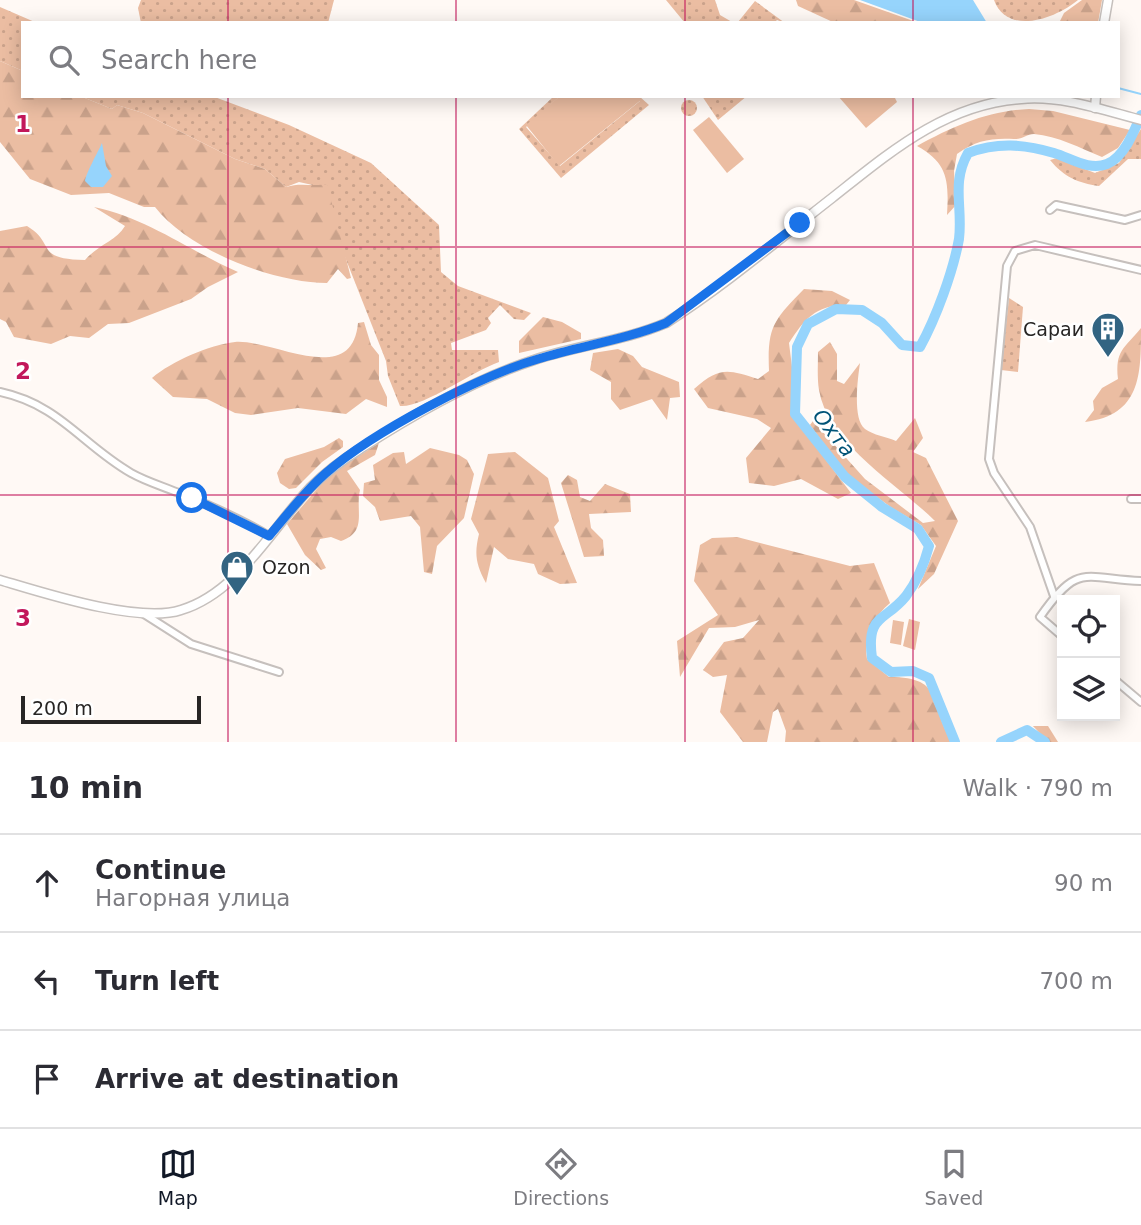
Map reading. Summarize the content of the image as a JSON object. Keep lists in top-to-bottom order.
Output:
{
  "water": ["Охта"],
  "places": {
    "building": ["Сараи"],
    "shop": ["Ozon"]
  },
  "scale_bar": "200 m",
  "page": {
    "search": "Search here",
    "scale": "200 m",
    "heading": ["10 min", "Walk · 790 m"],
    "list": [
      ["Continue", "Нагорная улица", "90 m"],
      ["Turn left", "700 m"],
      "Arrive at destination"
    ],
    "nav": ["Map", "Directions", "Saved"]
  },
  "grid": {
    "rows": ["1", "2", "3"]
  }
}
